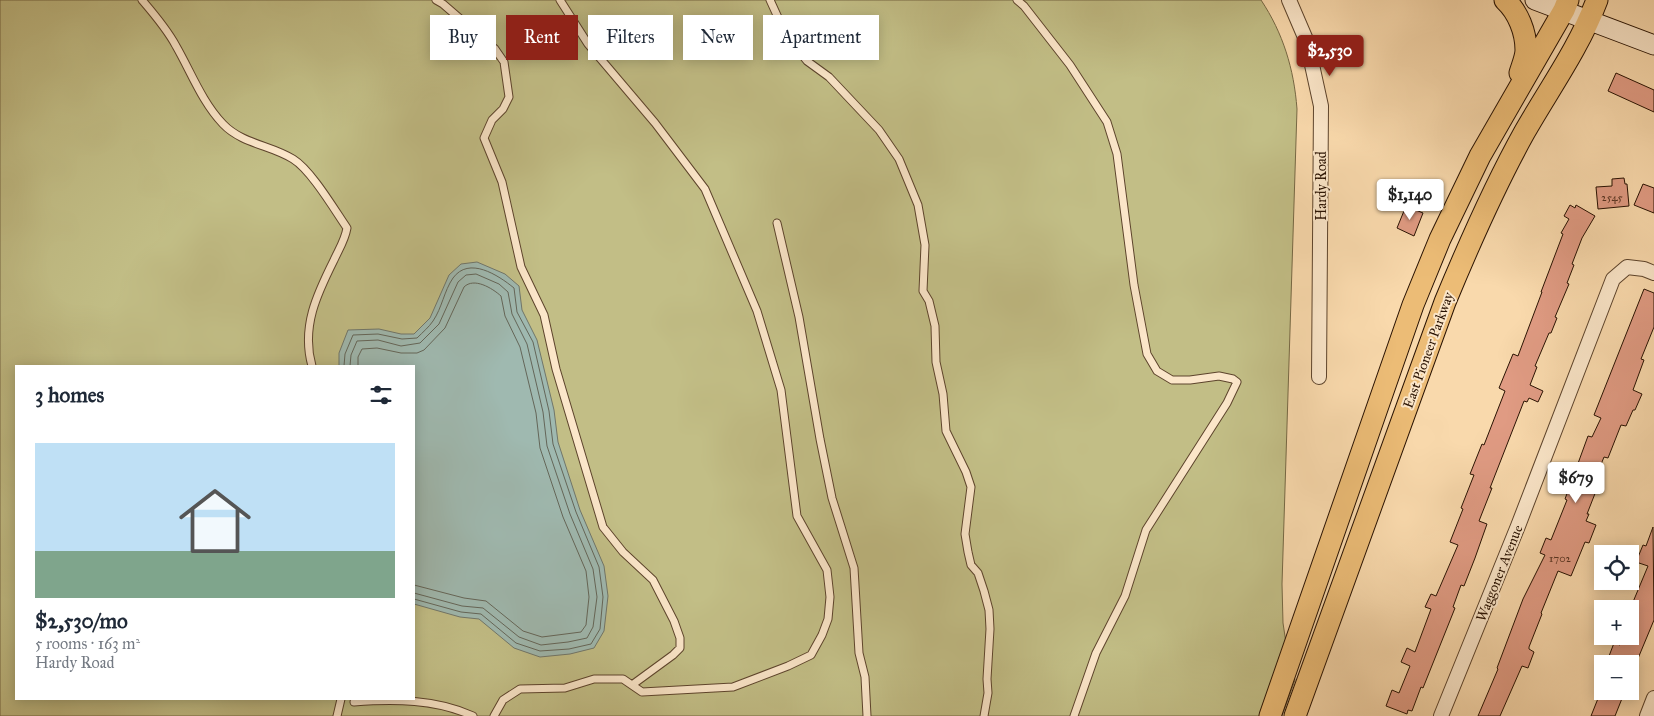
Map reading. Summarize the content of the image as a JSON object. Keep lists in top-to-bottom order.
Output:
{
  "streets": {
    "main road": ["East Pioneer Parkway"],
    "street": ["Hardy Road", "Waggoner Avenue"]
  },
  "house_numbers": ["2545", "1702"],
  "page": {
    "chip": [
      "Buy",
      "Rent",
      "Filters",
      "New",
      "Apartment"
    ],
    "price": ["$2,530", "$1,140", "$679"],
    "heading": "3 homes",
    "list": [
      {
        "name": "$2,530/mo",
        "note": "5 rooms · 163 m² · Hardy Road"
      }
    ],
    "map_buttons": ["+", "−"]
  }
}
